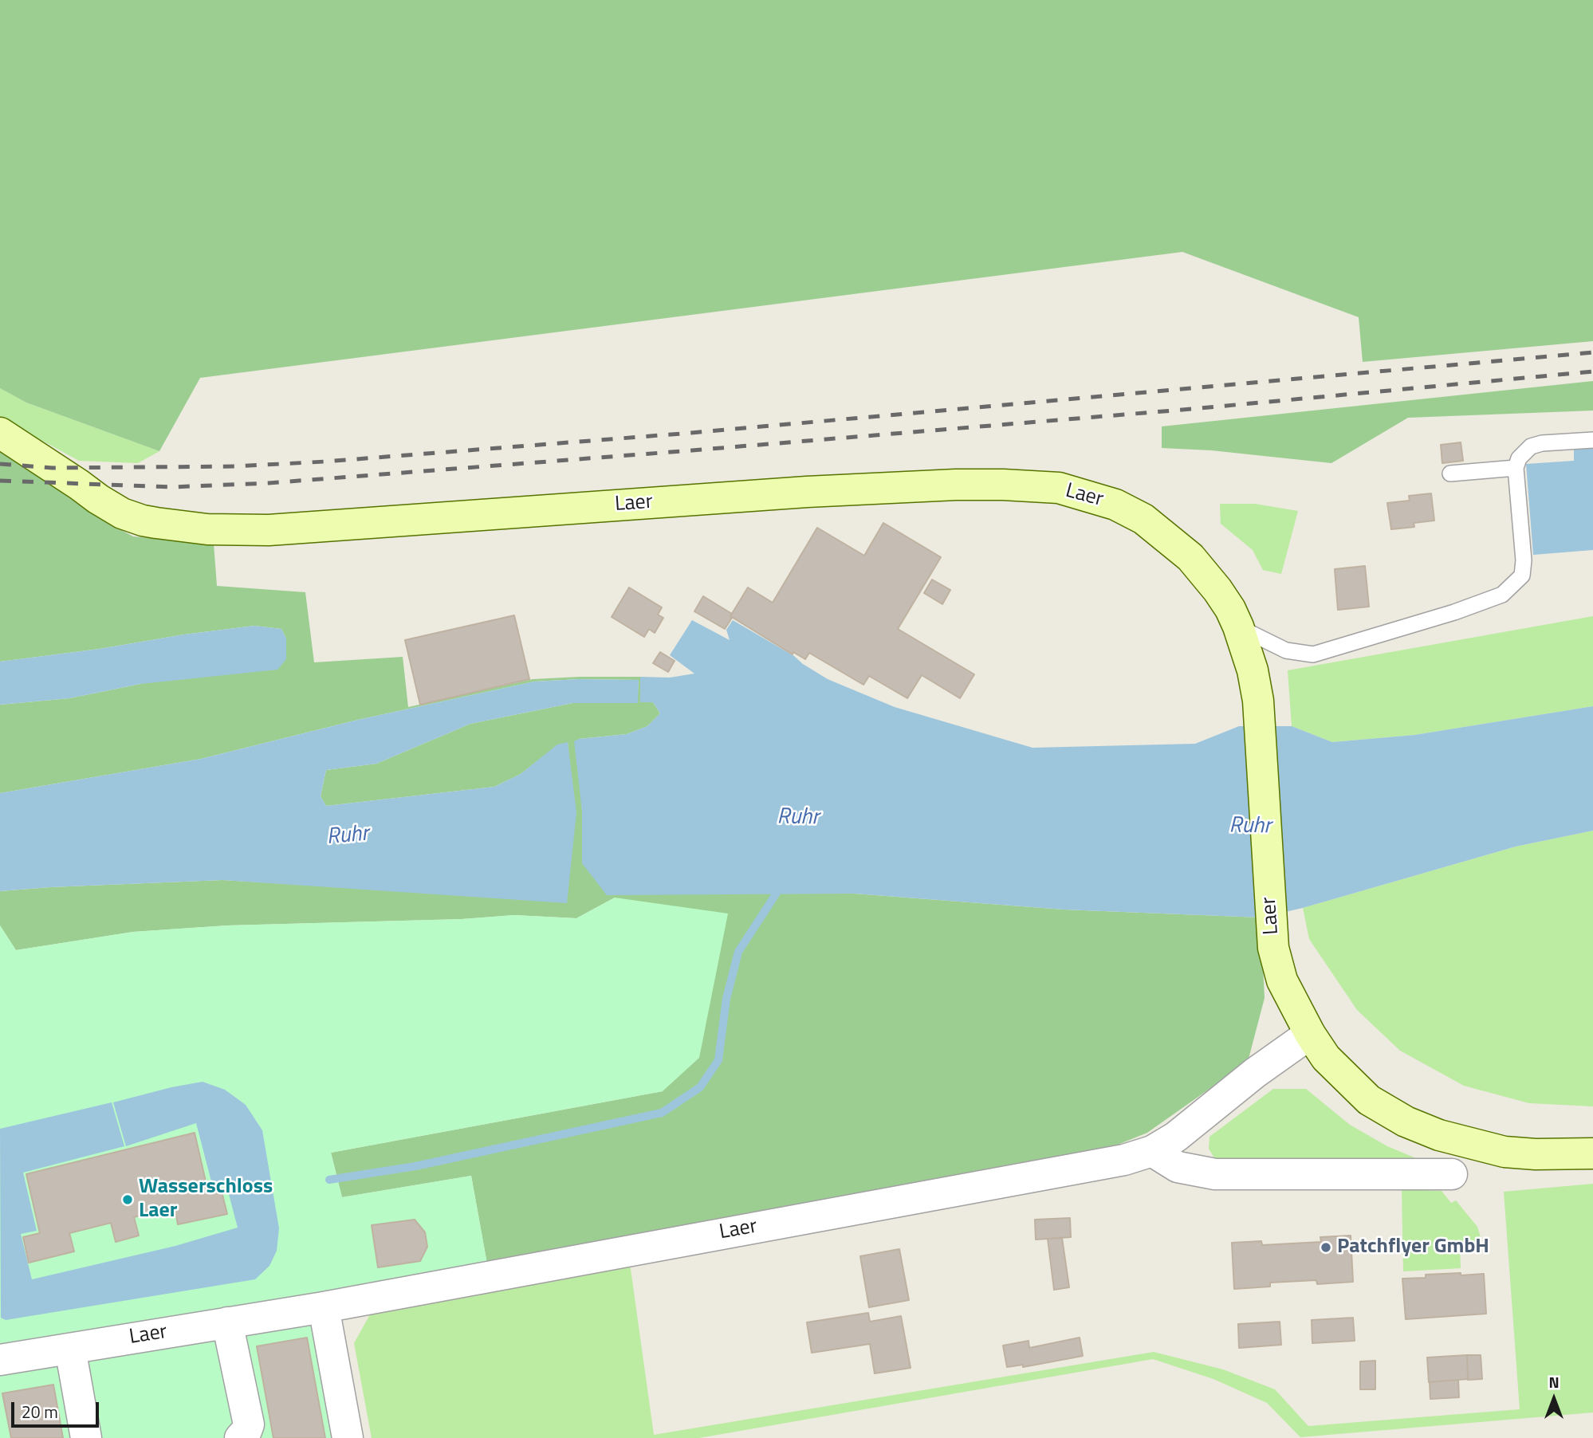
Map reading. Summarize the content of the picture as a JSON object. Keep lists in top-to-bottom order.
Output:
{
  "streets": {
    "main road": ["Laer"]
  },
  "water": ["Ruhr"],
  "places": ["Wasserschloss Laer", "Patchflyer GmbH"],
  "scale_bar": "20 m",
  "north": "top"
}
